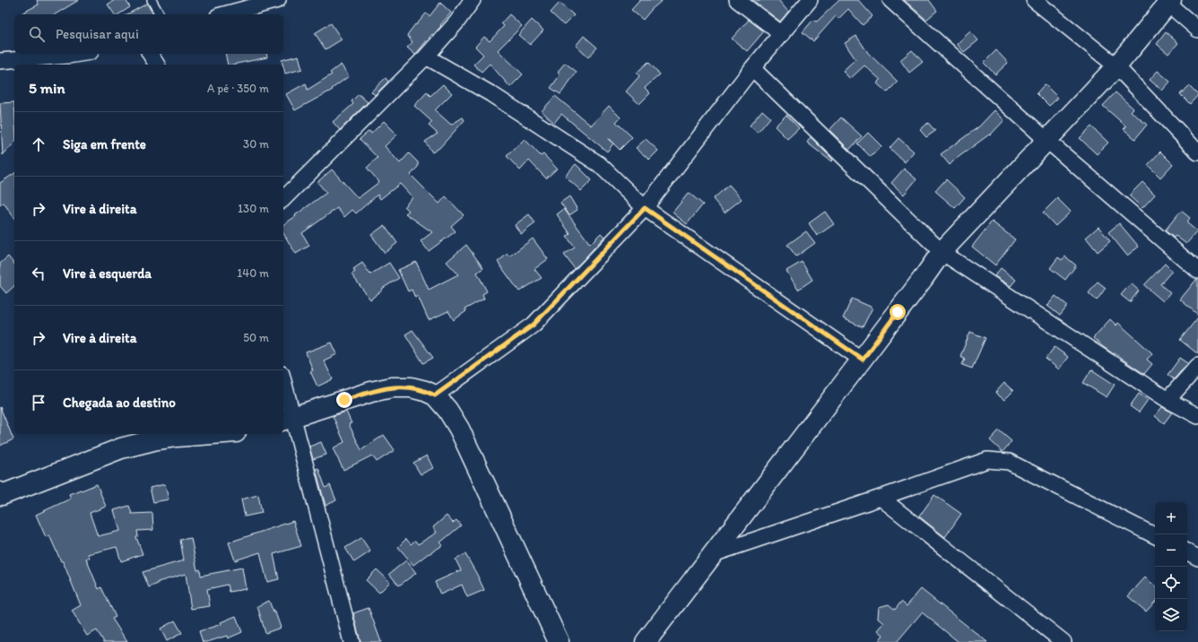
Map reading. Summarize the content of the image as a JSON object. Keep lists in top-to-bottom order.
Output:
{
  "page": {
    "search": "Pesquisar aqui",
    "heading": ["5 min", "A pé · 350 m"],
    "list": [
      ["Siga em frente", "30 m"],
      ["Vire à direita", "130 m"],
      ["Vire à esquerda", "140 m"],
      ["Vire à direita", "50 m"],
      "Chegada ao destino"
    ],
    "map_buttons": ["+", "−"]
  }
}
